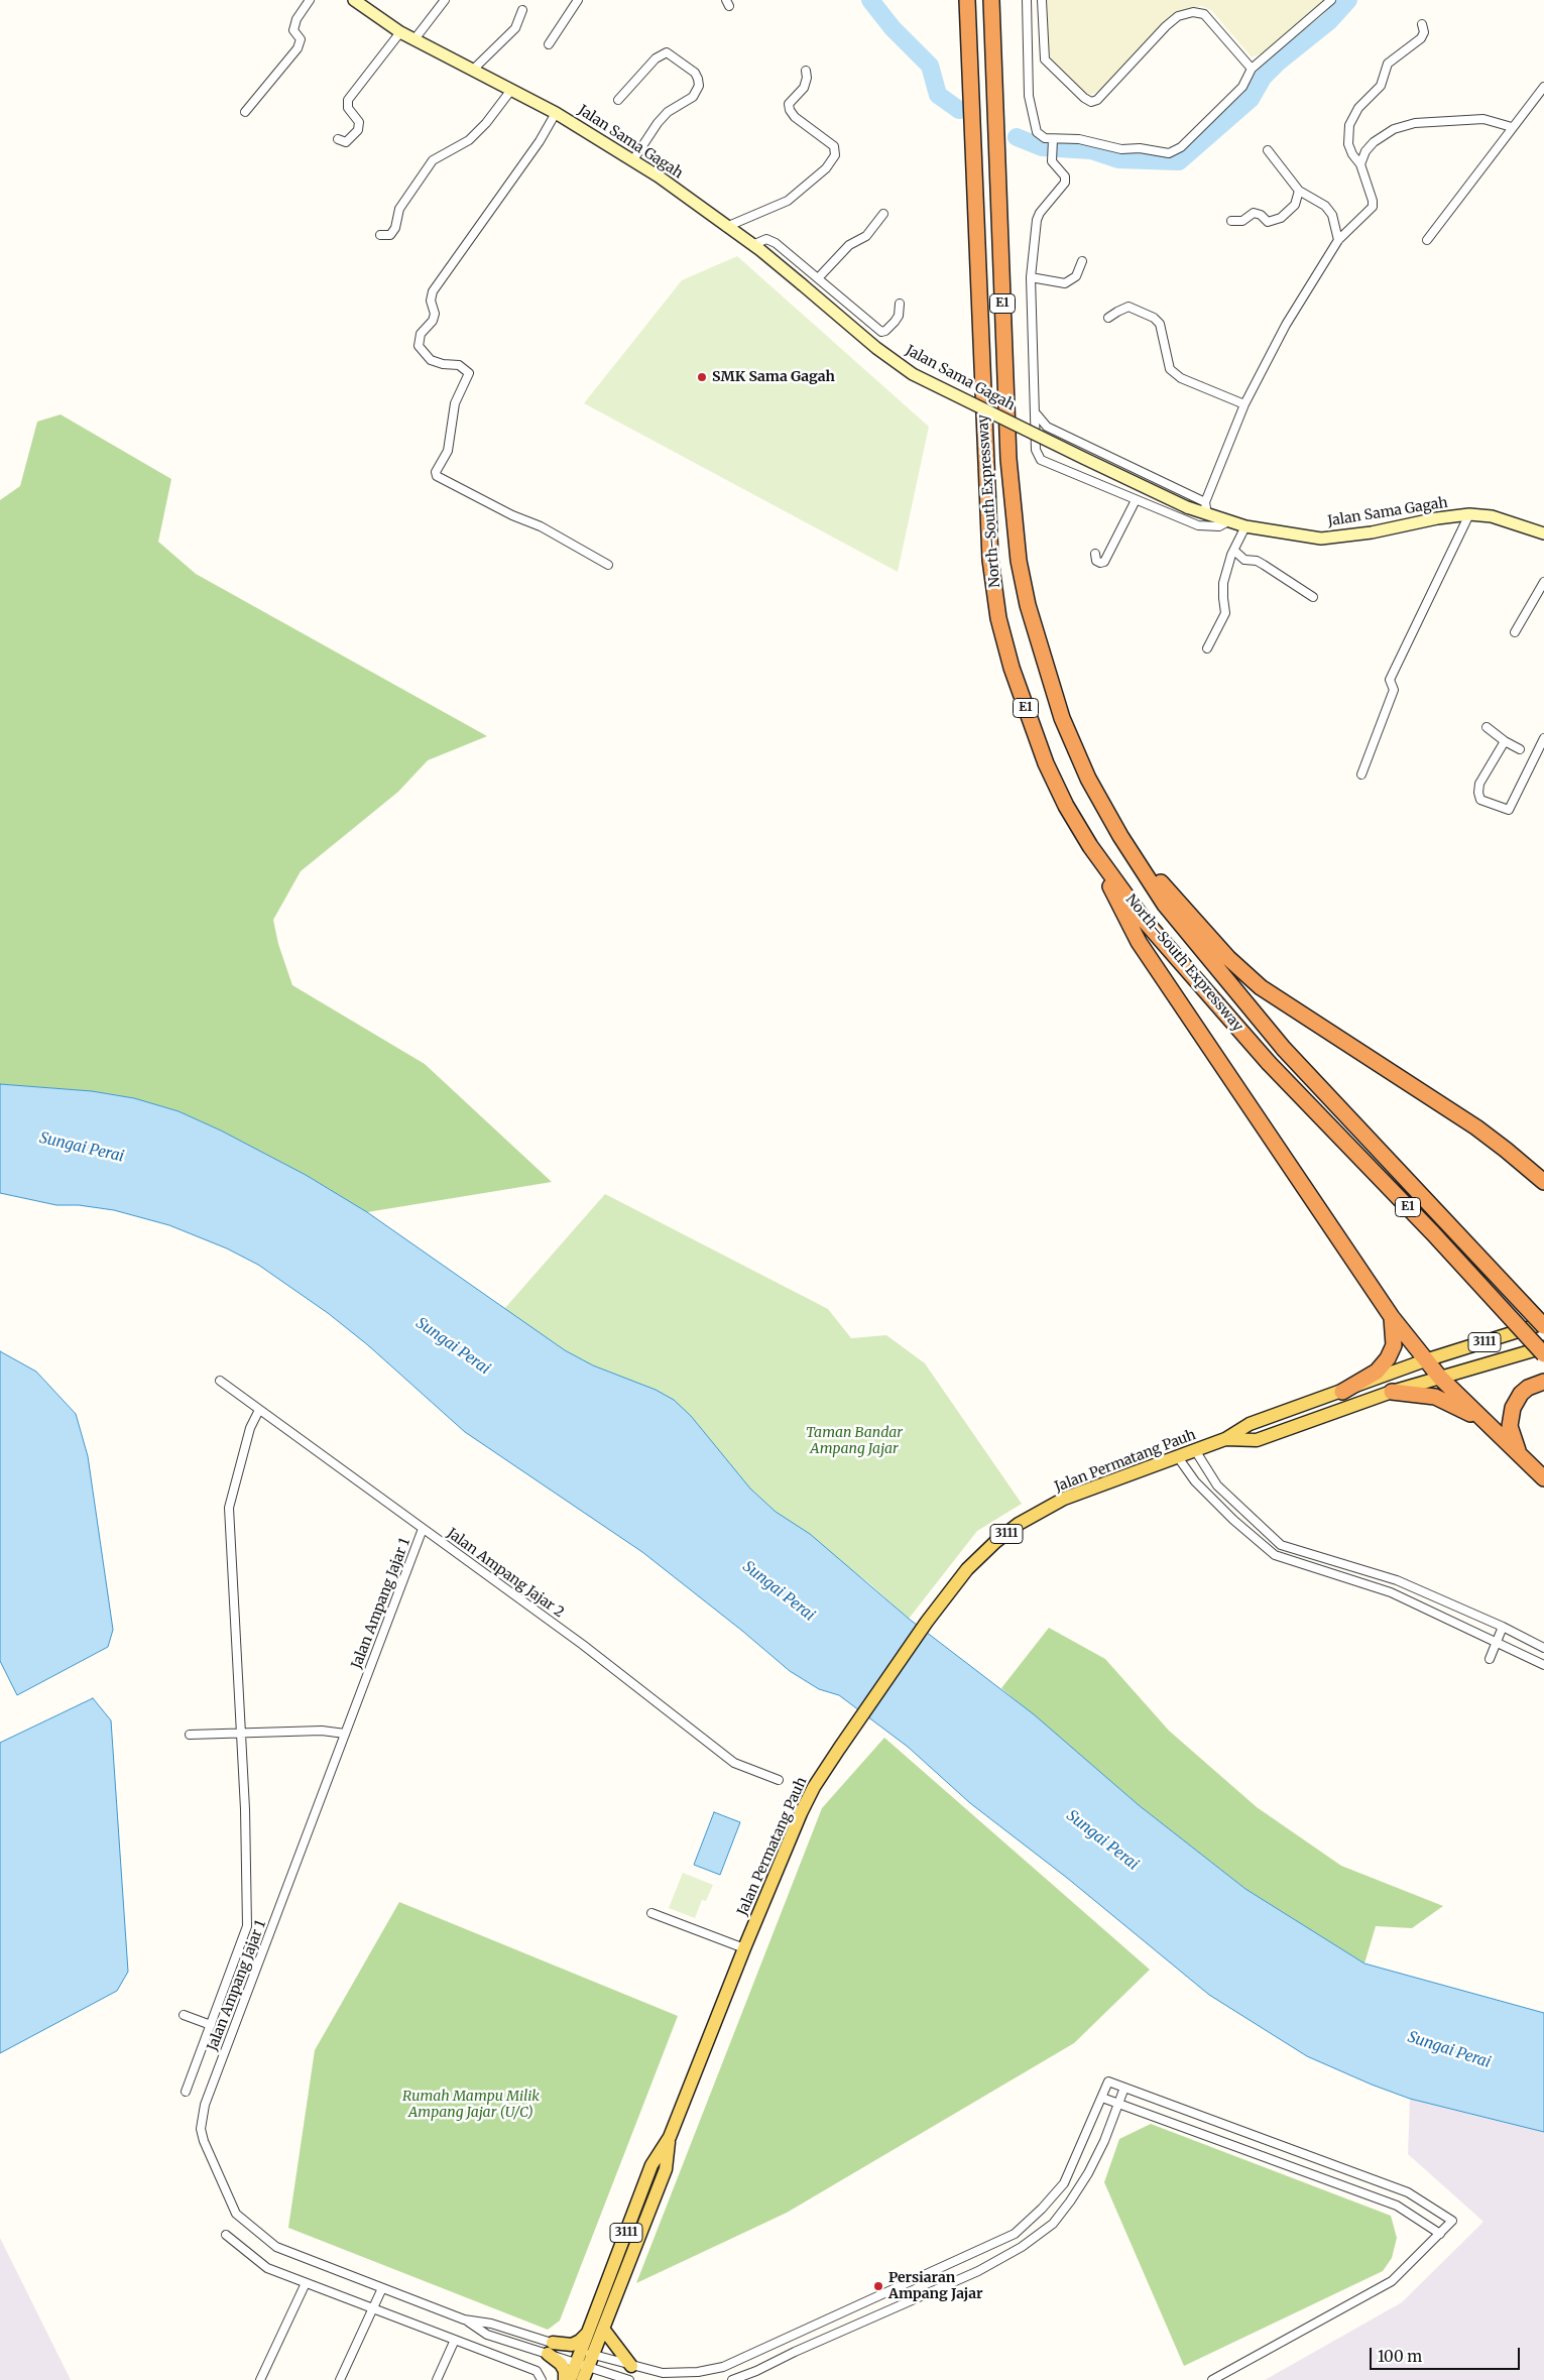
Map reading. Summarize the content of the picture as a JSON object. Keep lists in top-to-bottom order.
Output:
{
  "streets": {
    "highway": ["E1", "North–South Expressway"],
    "main road": ["3111", "Jalan Permatang Pauh"],
    "street": ["Jalan Sama Gagah", "Jalan Ampang Jajar 2", "Jalan Ampang Jajar 1"]
  },
  "crossings": [
    ["North–South Expressway", "Jalan Permatang Pauh"],
    ["Jalan Permatang Pauh", "Jalan Ampang Jajar 1"],
    ["Jalan Ampang Jajar 2", "Jalan Ampang Jajar 1"]
  ],
  "water": ["Sungai Perai"],
  "parks": ["Taman Bandar Ampang Jajar", "Rumah Mampu Milik Ampang Jajar (U/C)"],
  "places": ["SMK Sama Gagah", "Persiaran Ampang Jajar"],
  "scale_bar": "100 m"
}
